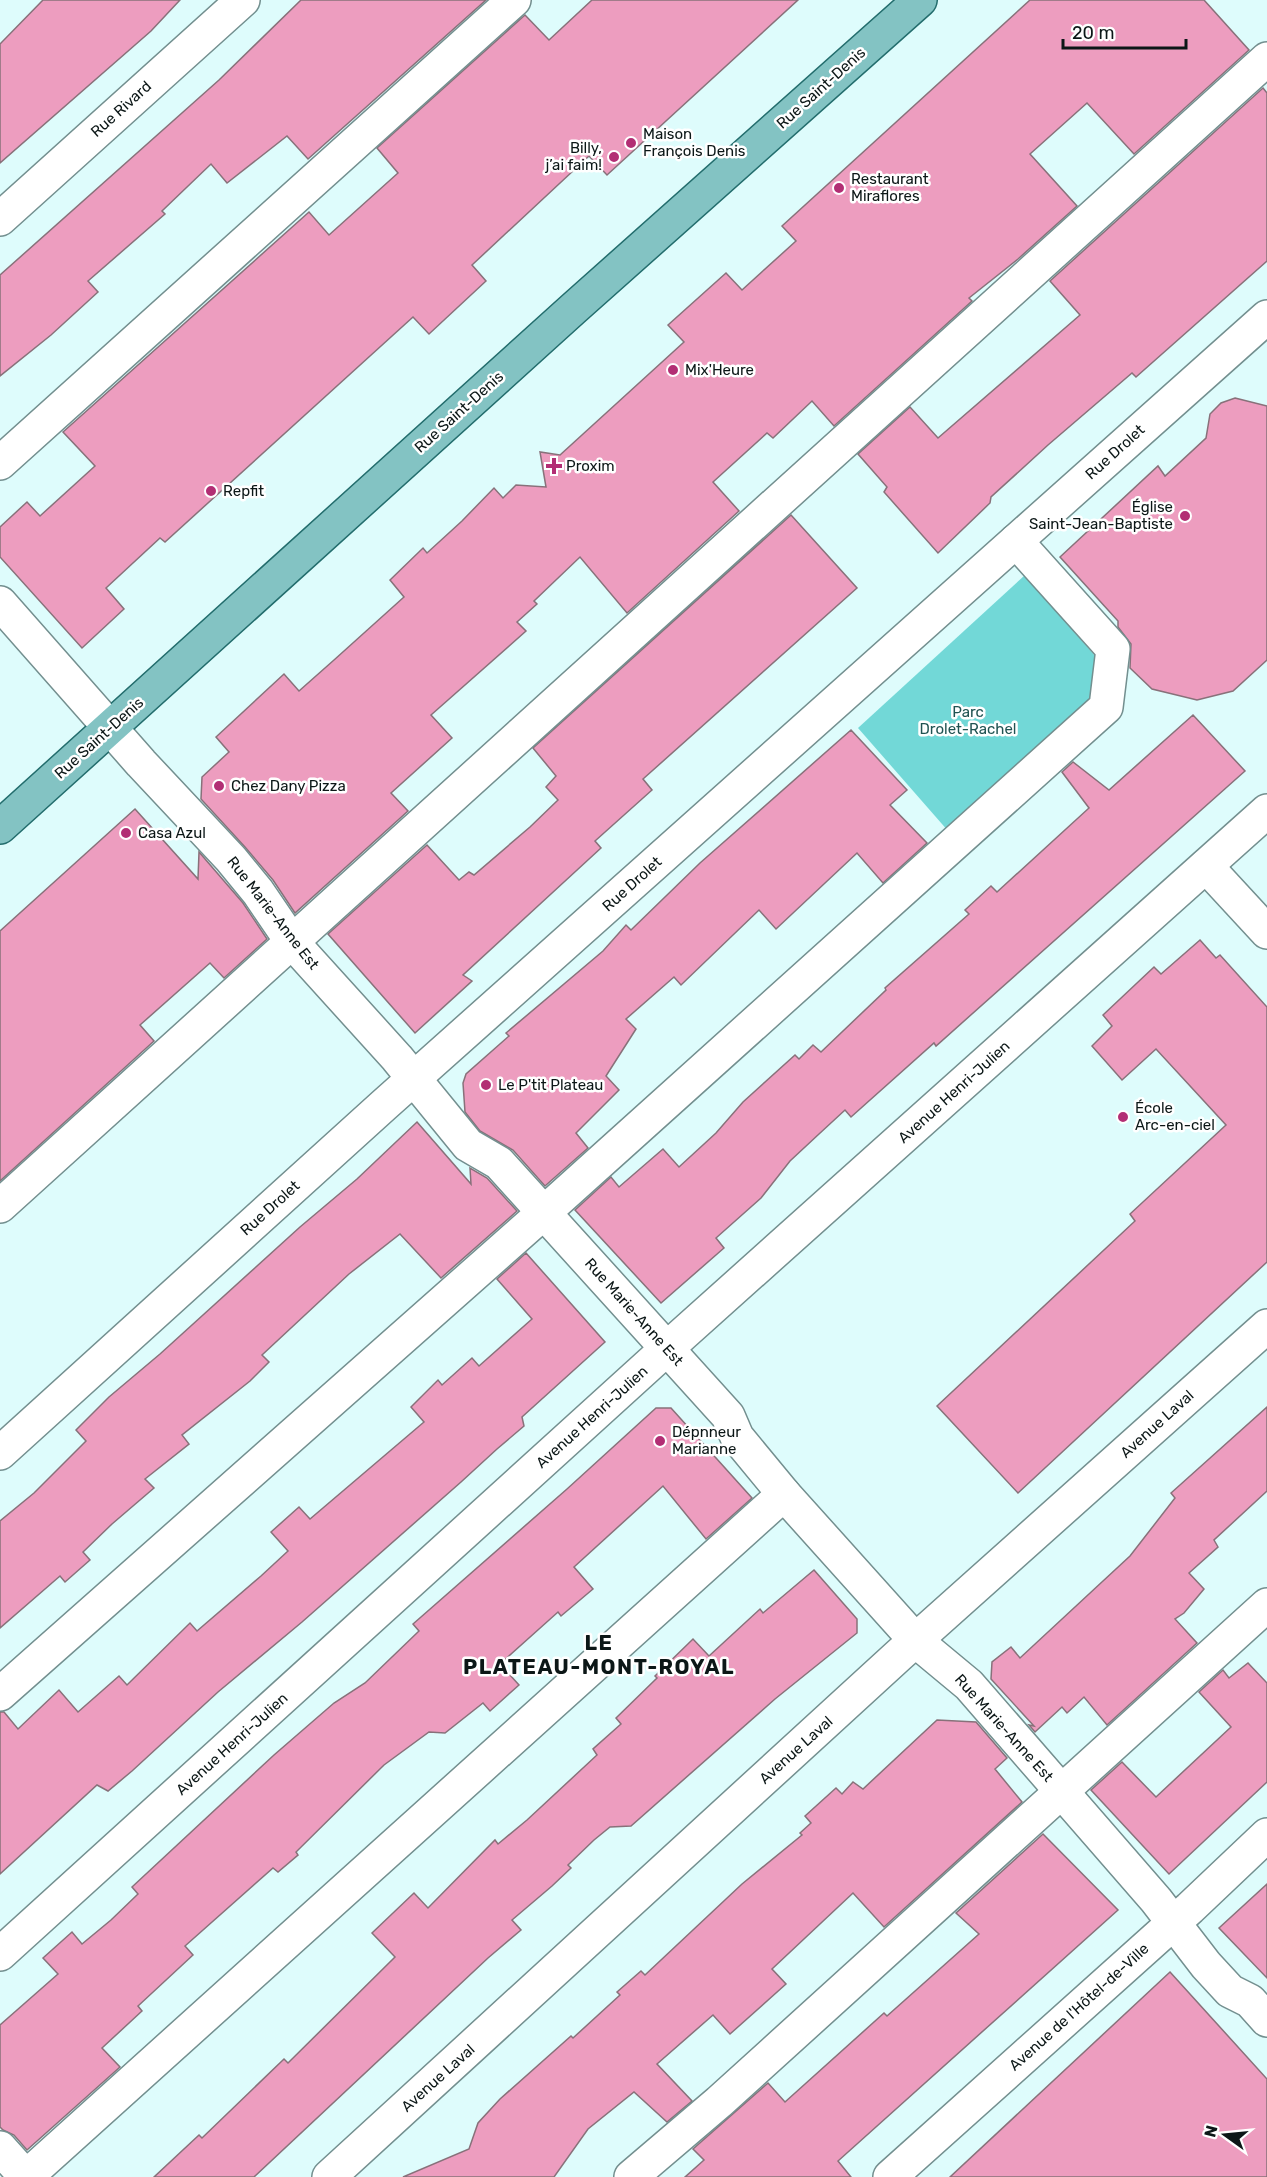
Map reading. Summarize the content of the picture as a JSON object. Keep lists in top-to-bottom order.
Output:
{
  "streets": {
    "main road": ["Rue Saint-Denis"],
    "street": [
      "Rue Rivard",
      "Rue Drolet",
      "Rue Marie-Anne Est",
      "Avenue Henri-Julien",
      "Avenue Laval",
      "Avenue de l'Hôtel-de-Ville"
    ]
  },
  "crossings": [
    ["Rue Saint-Denis", "Rue Marie-Anne Est"],
    ["Rue Drolet", "Rue Marie-Anne Est"],
    ["Rue Marie-Anne Est", "Avenue Henri-Julien"],
    ["Rue Marie-Anne Est", "Avenue Laval"],
    ["Rue Marie-Anne Est", "Avenue de l'Hôtel-de-Ville"]
  ],
  "districts": ["LE PLATEAU-MONT-ROYAL"],
  "parks": ["Parc Drolet-Rachel"],
  "places": {
    "other": [
      "Maison François Denis",
      "Billy, j’ai faim!",
      "Restaurant Miraflores",
      "Mix'Heure",
      "Repfit",
      "Église Saint-Jean-Baptiste",
      "Chez Dany Pizza",
      "Casa Azul",
      "Le P'tit Plateau",
      "École Arc-en-ciel",
      "Dépnneur Marianne"
    ],
    "health": ["Proxim"]
  },
  "scale_bar": "20 m",
  "north": "left"
}
